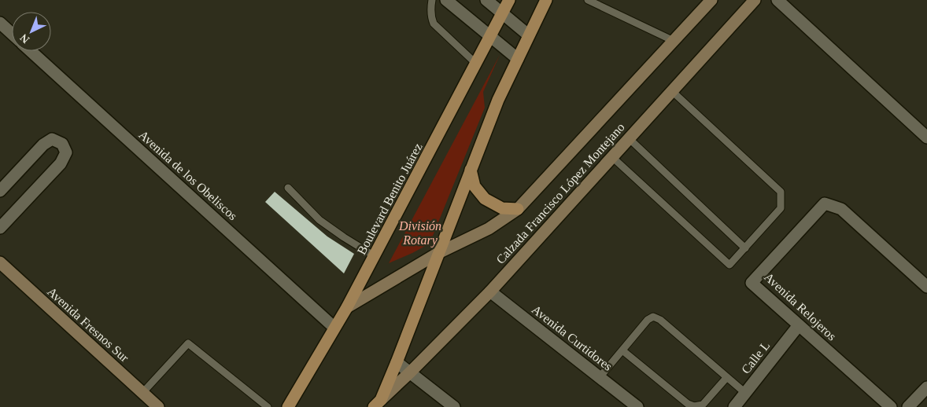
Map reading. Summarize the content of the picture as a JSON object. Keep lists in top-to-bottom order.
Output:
{
  "streets": {
    "main road": ["Calzada Francisco López Montejano", "Boulevard Benito Juárez", "Avenida Fresnos Sur"],
    "street": [
      "Avenida de los Obeliscos",
      "Avenida Relojeros",
      "Avenida Curtidores",
      "Calle L"
    ]
  },
  "crossings": [
    ["Avenida de los Obeliscos", "Boulevard Benito Juárez"],
    ["Calzada Francisco López Montejano", "Boulevard Benito Juárez"],
    ["Calzada Francisco López Montejano", "Avenida Curtidores"],
    ["Avenida Relojeros", "Calle L"]
  ],
  "parks": ["División Rotary"],
  "north": "bottom left"
}
